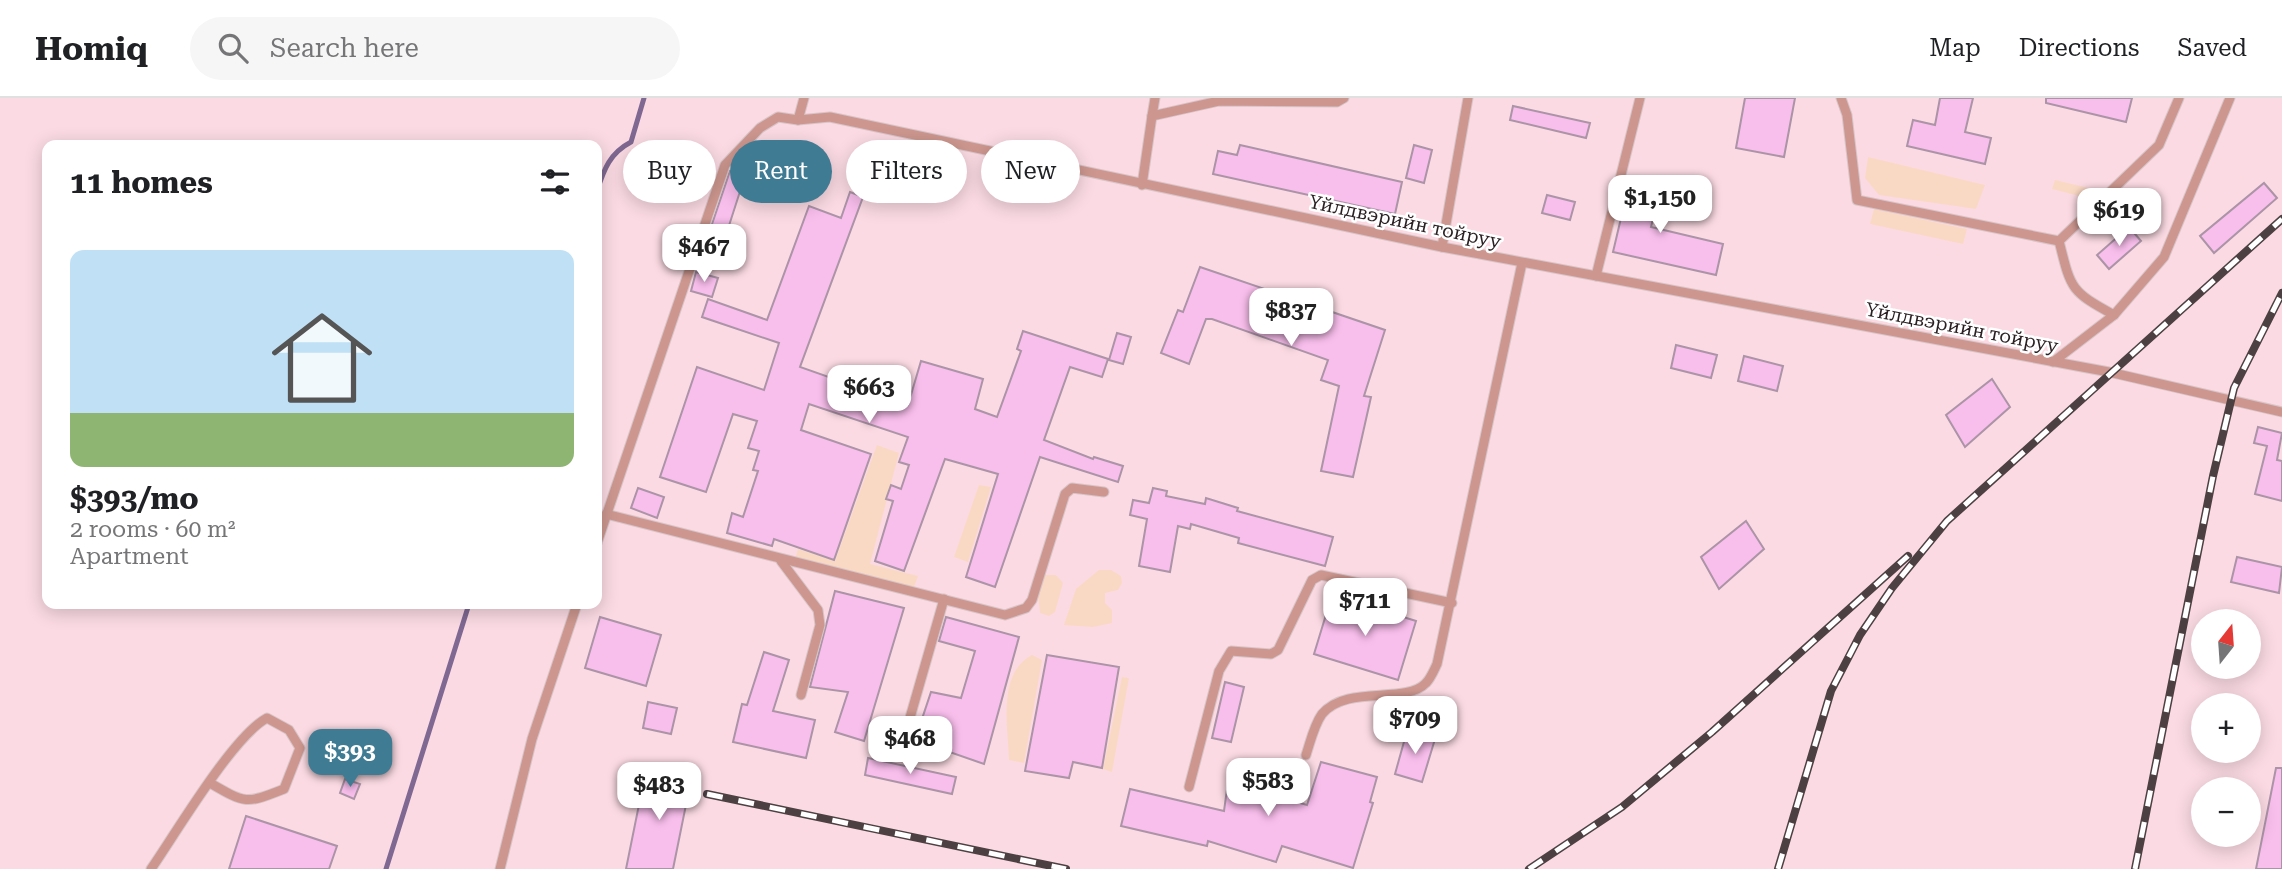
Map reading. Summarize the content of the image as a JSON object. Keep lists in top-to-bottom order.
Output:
{
  "streets": {
    "lane": ["Үйлдвэрийн тойруу"]
  },
  "north": "top",
  "page": {
    "header": "Homiq",
    "search": "Search here",
    "nav": ["Map", "Directions", "Saved"],
    "chip": [
      "Buy",
      "Rent",
      "Filters",
      "New"
    ],
    "heading": "11 homes",
    "price": [
      "$1,150",
      "$619",
      "$467",
      "$837",
      "$663",
      "$711",
      "$709",
      "$468",
      "$393",
      "$583",
      "$483"
    ],
    "list": [
      {
        "name": "$393/mo",
        "note": "2 rooms · 60 m² · Apartment"
      }
    ],
    "map_buttons": ["+", "−"]
  }
}
